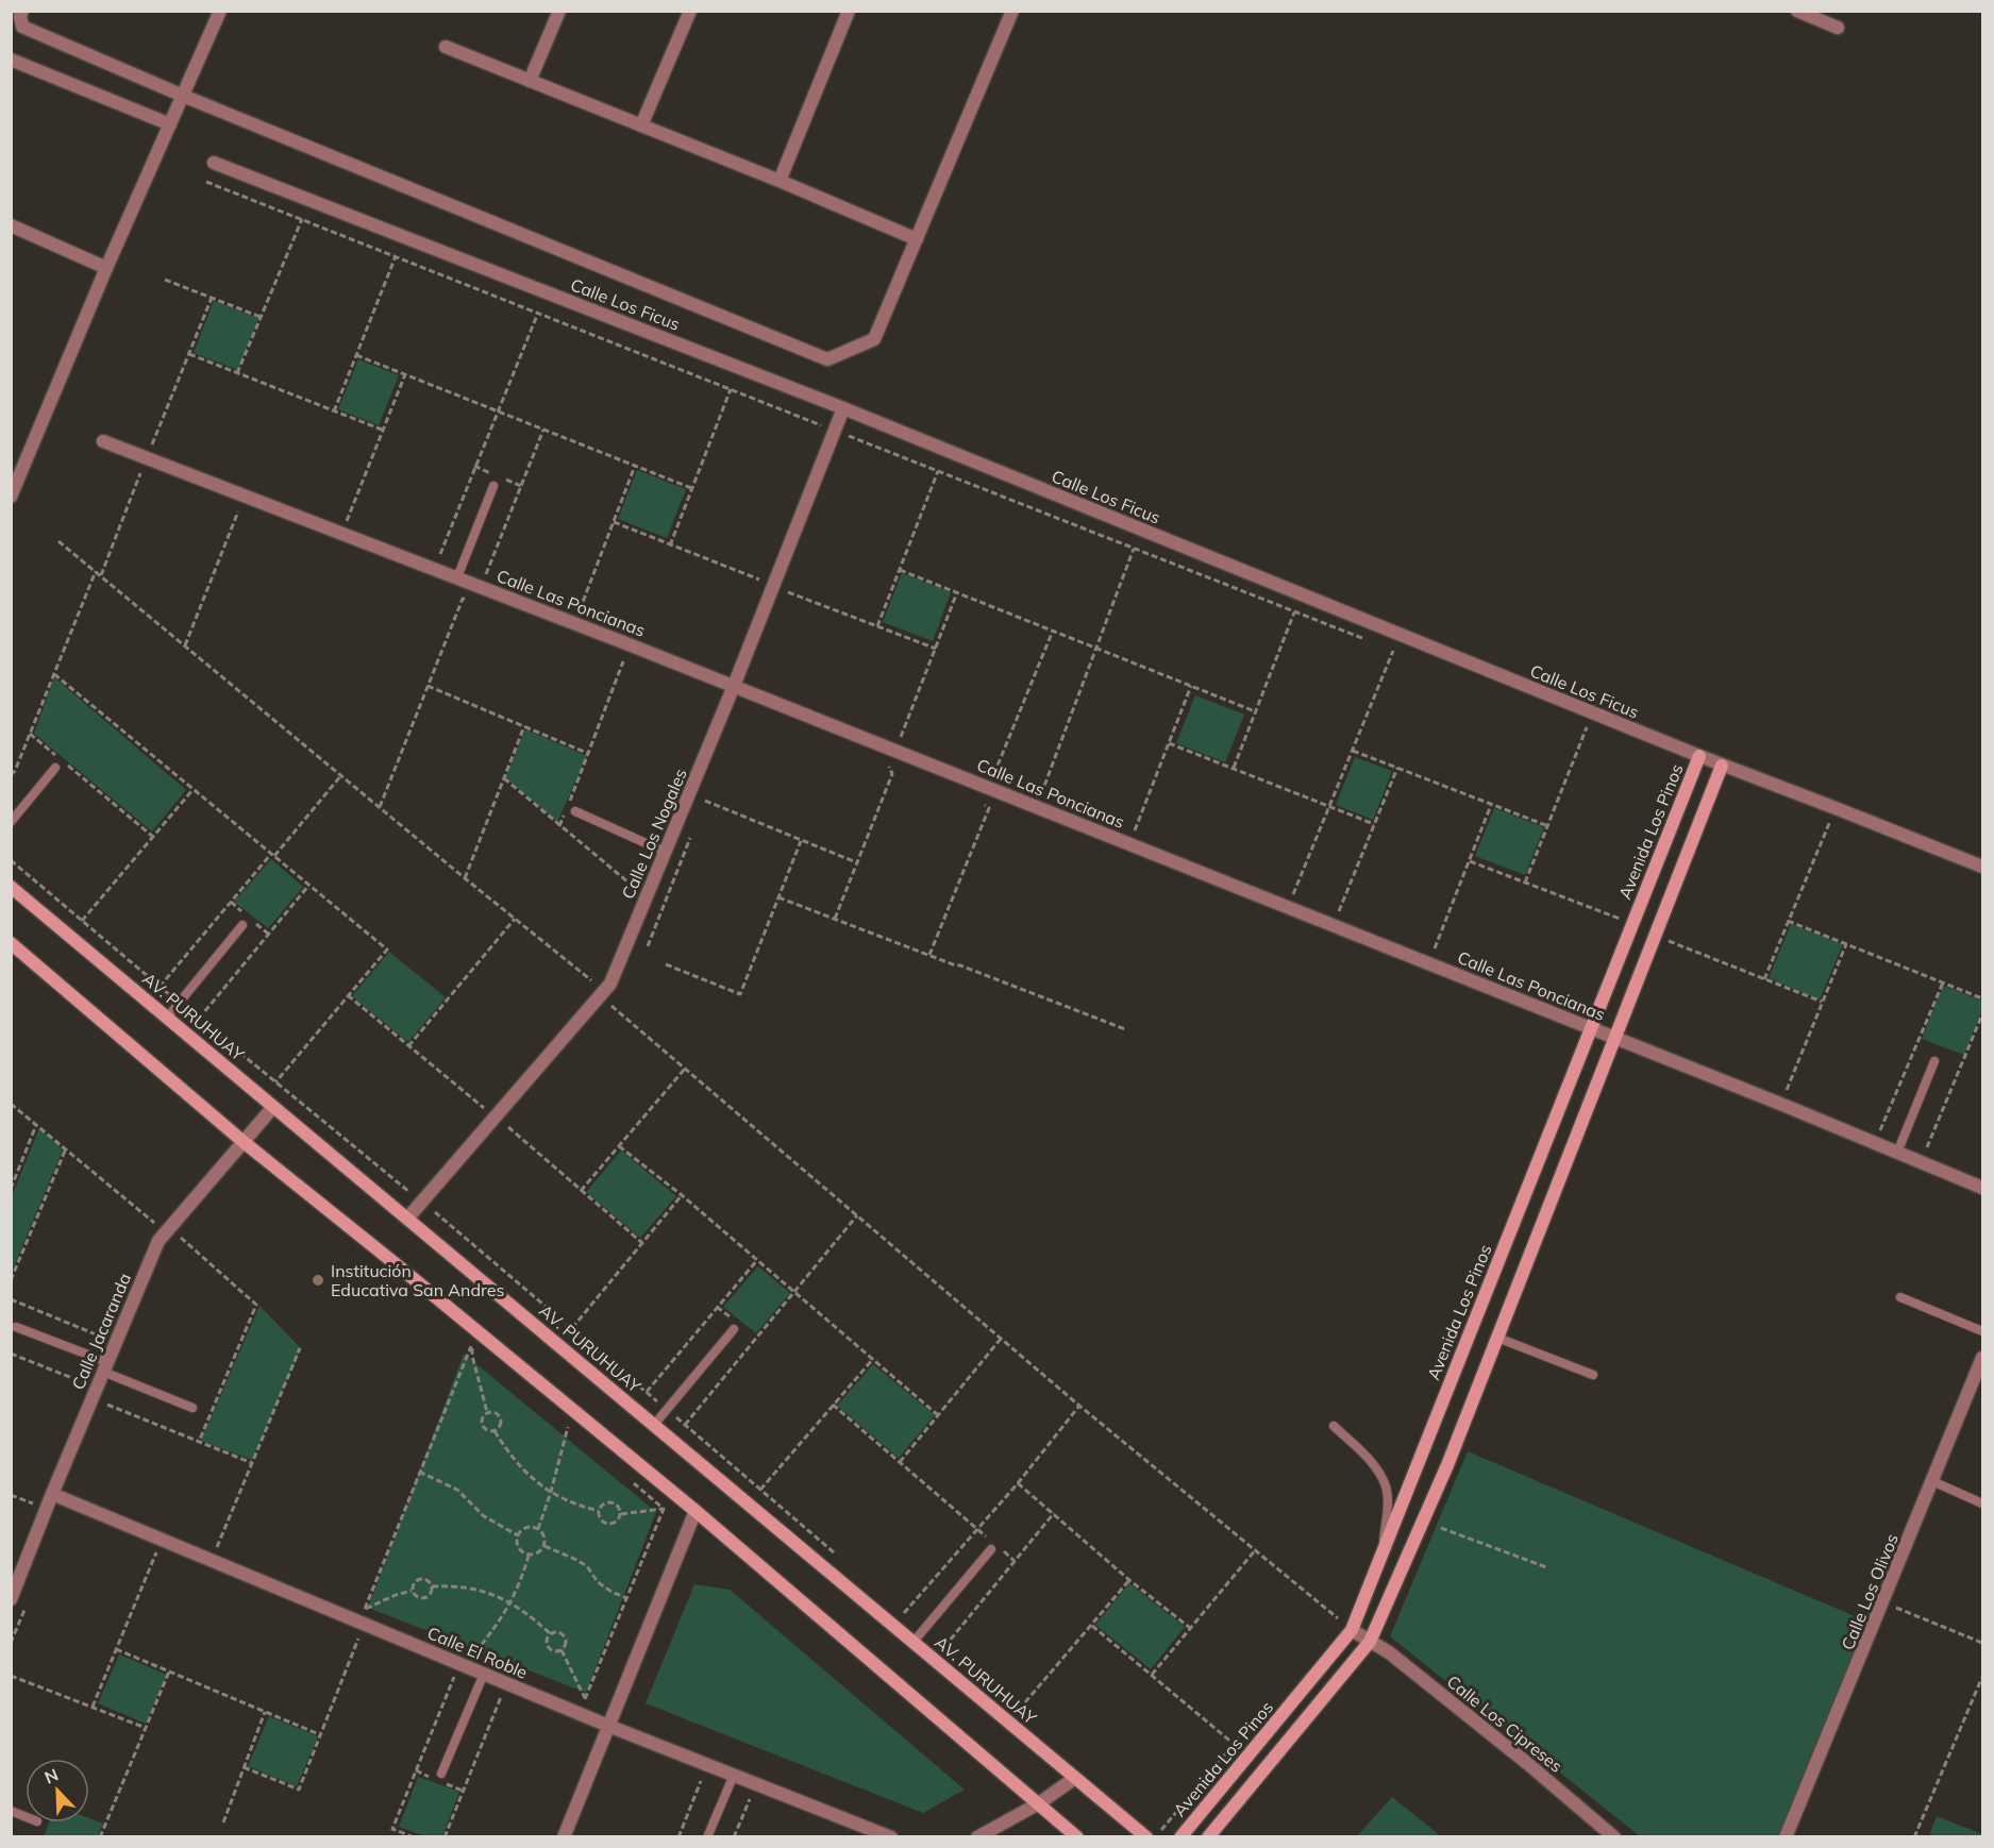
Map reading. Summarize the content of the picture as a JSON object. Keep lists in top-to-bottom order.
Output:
{
  "streets": {
    "main road": ["Avenida Los Pinos", "AV. PURUHUAY"],
    "street": [
      "Calle Los Ficus",
      "Calle Las Poncianas",
      "Calle Los Nogales",
      "Calle Jacaranda",
      "Calle Los Olivos",
      "Calle El Roble",
      "Calle Los Cipreses"
    ]
  },
  "crossings": [
    ["Calle Los Ficus", "Avenida Los Pinos"],
    ["Calle Los Ficus", "Calle Los Nogales"],
    ["Calle Las Poncianas", "Avenida Los Pinos"],
    ["Calle Las Poncianas", "Calle Los Nogales"],
    ["Avenida Los Pinos", "Calle Los Cipreses"],
    ["Calle Los Nogales", "AV. PURUHUAY"],
    ["AV. PURUHUAY", "Calle Jacaranda"],
    ["Calle Jacaranda", "Calle El Roble"]
  ],
  "places": ["Institución Educativa San Andres"],
  "north": "top left"
}
